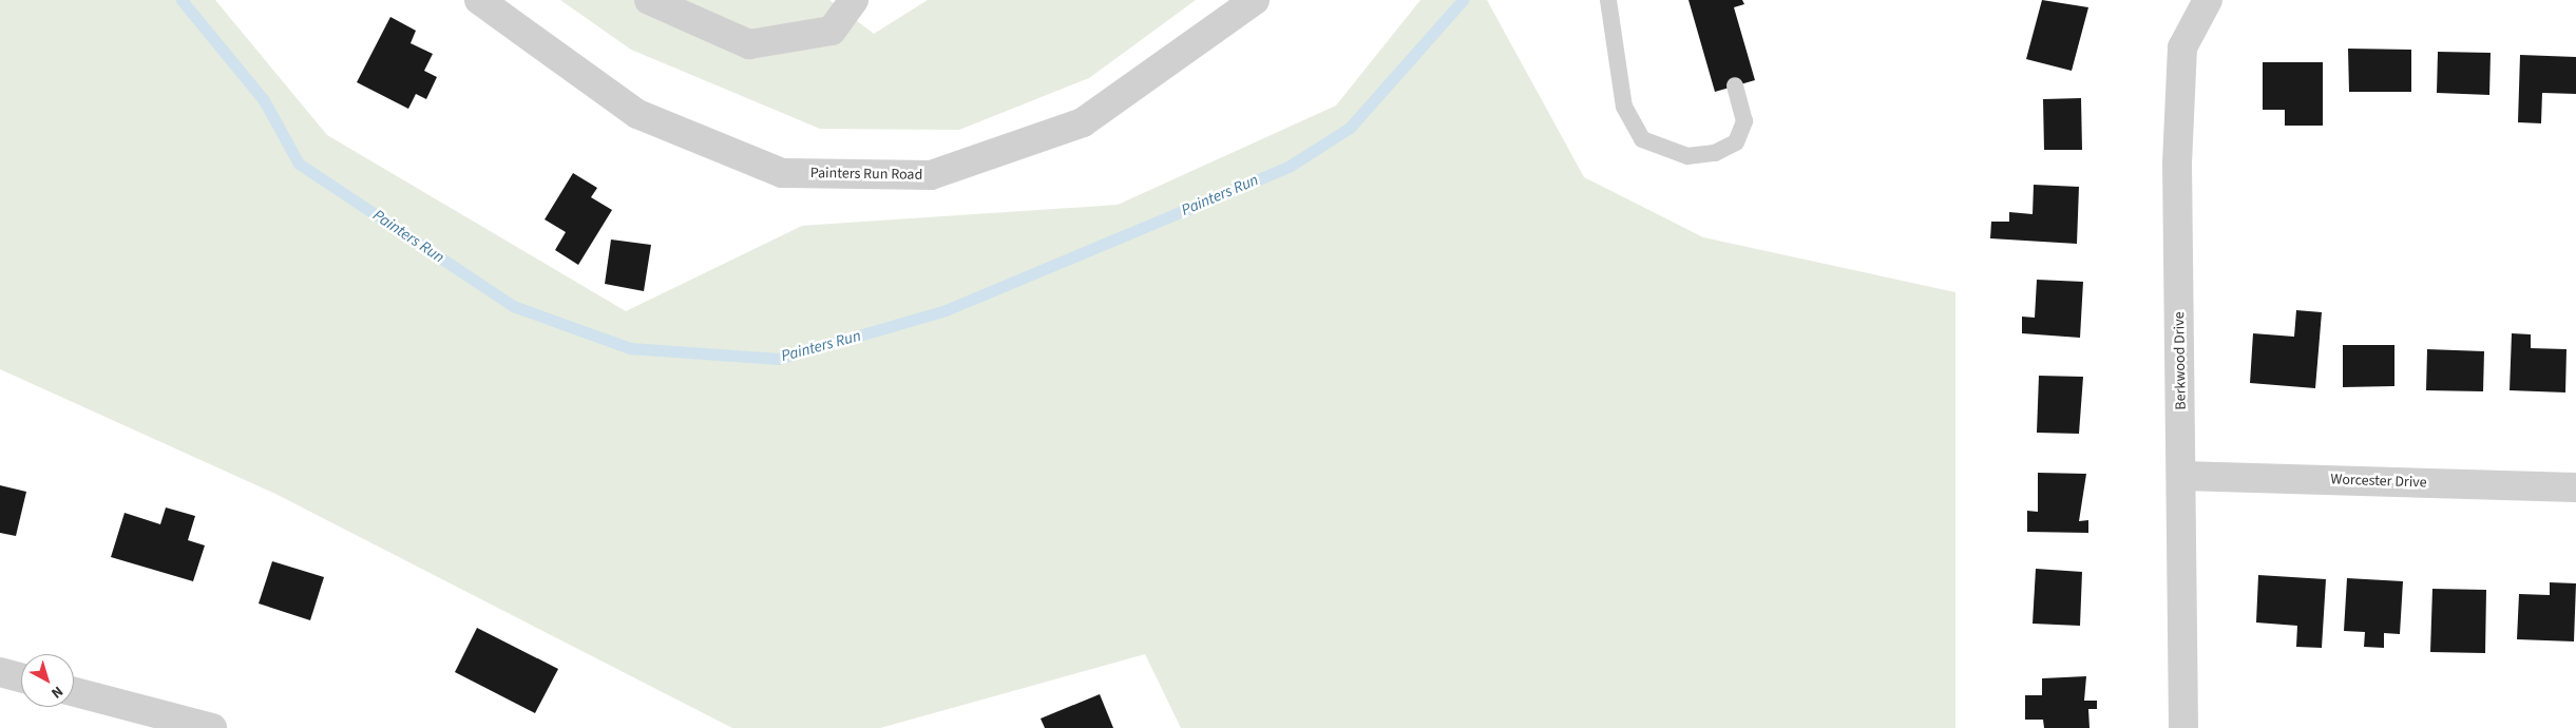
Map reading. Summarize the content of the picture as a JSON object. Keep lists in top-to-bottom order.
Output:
{
  "streets": {
    "street": ["Painters Run Road", "Berkwood Drive", "Worcester Drive"]
  },
  "crossings": [
    ["Berkwood Drive", "Worcester Drive"]
  ],
  "water": ["Painters Run"],
  "north": "bottom right"
}
